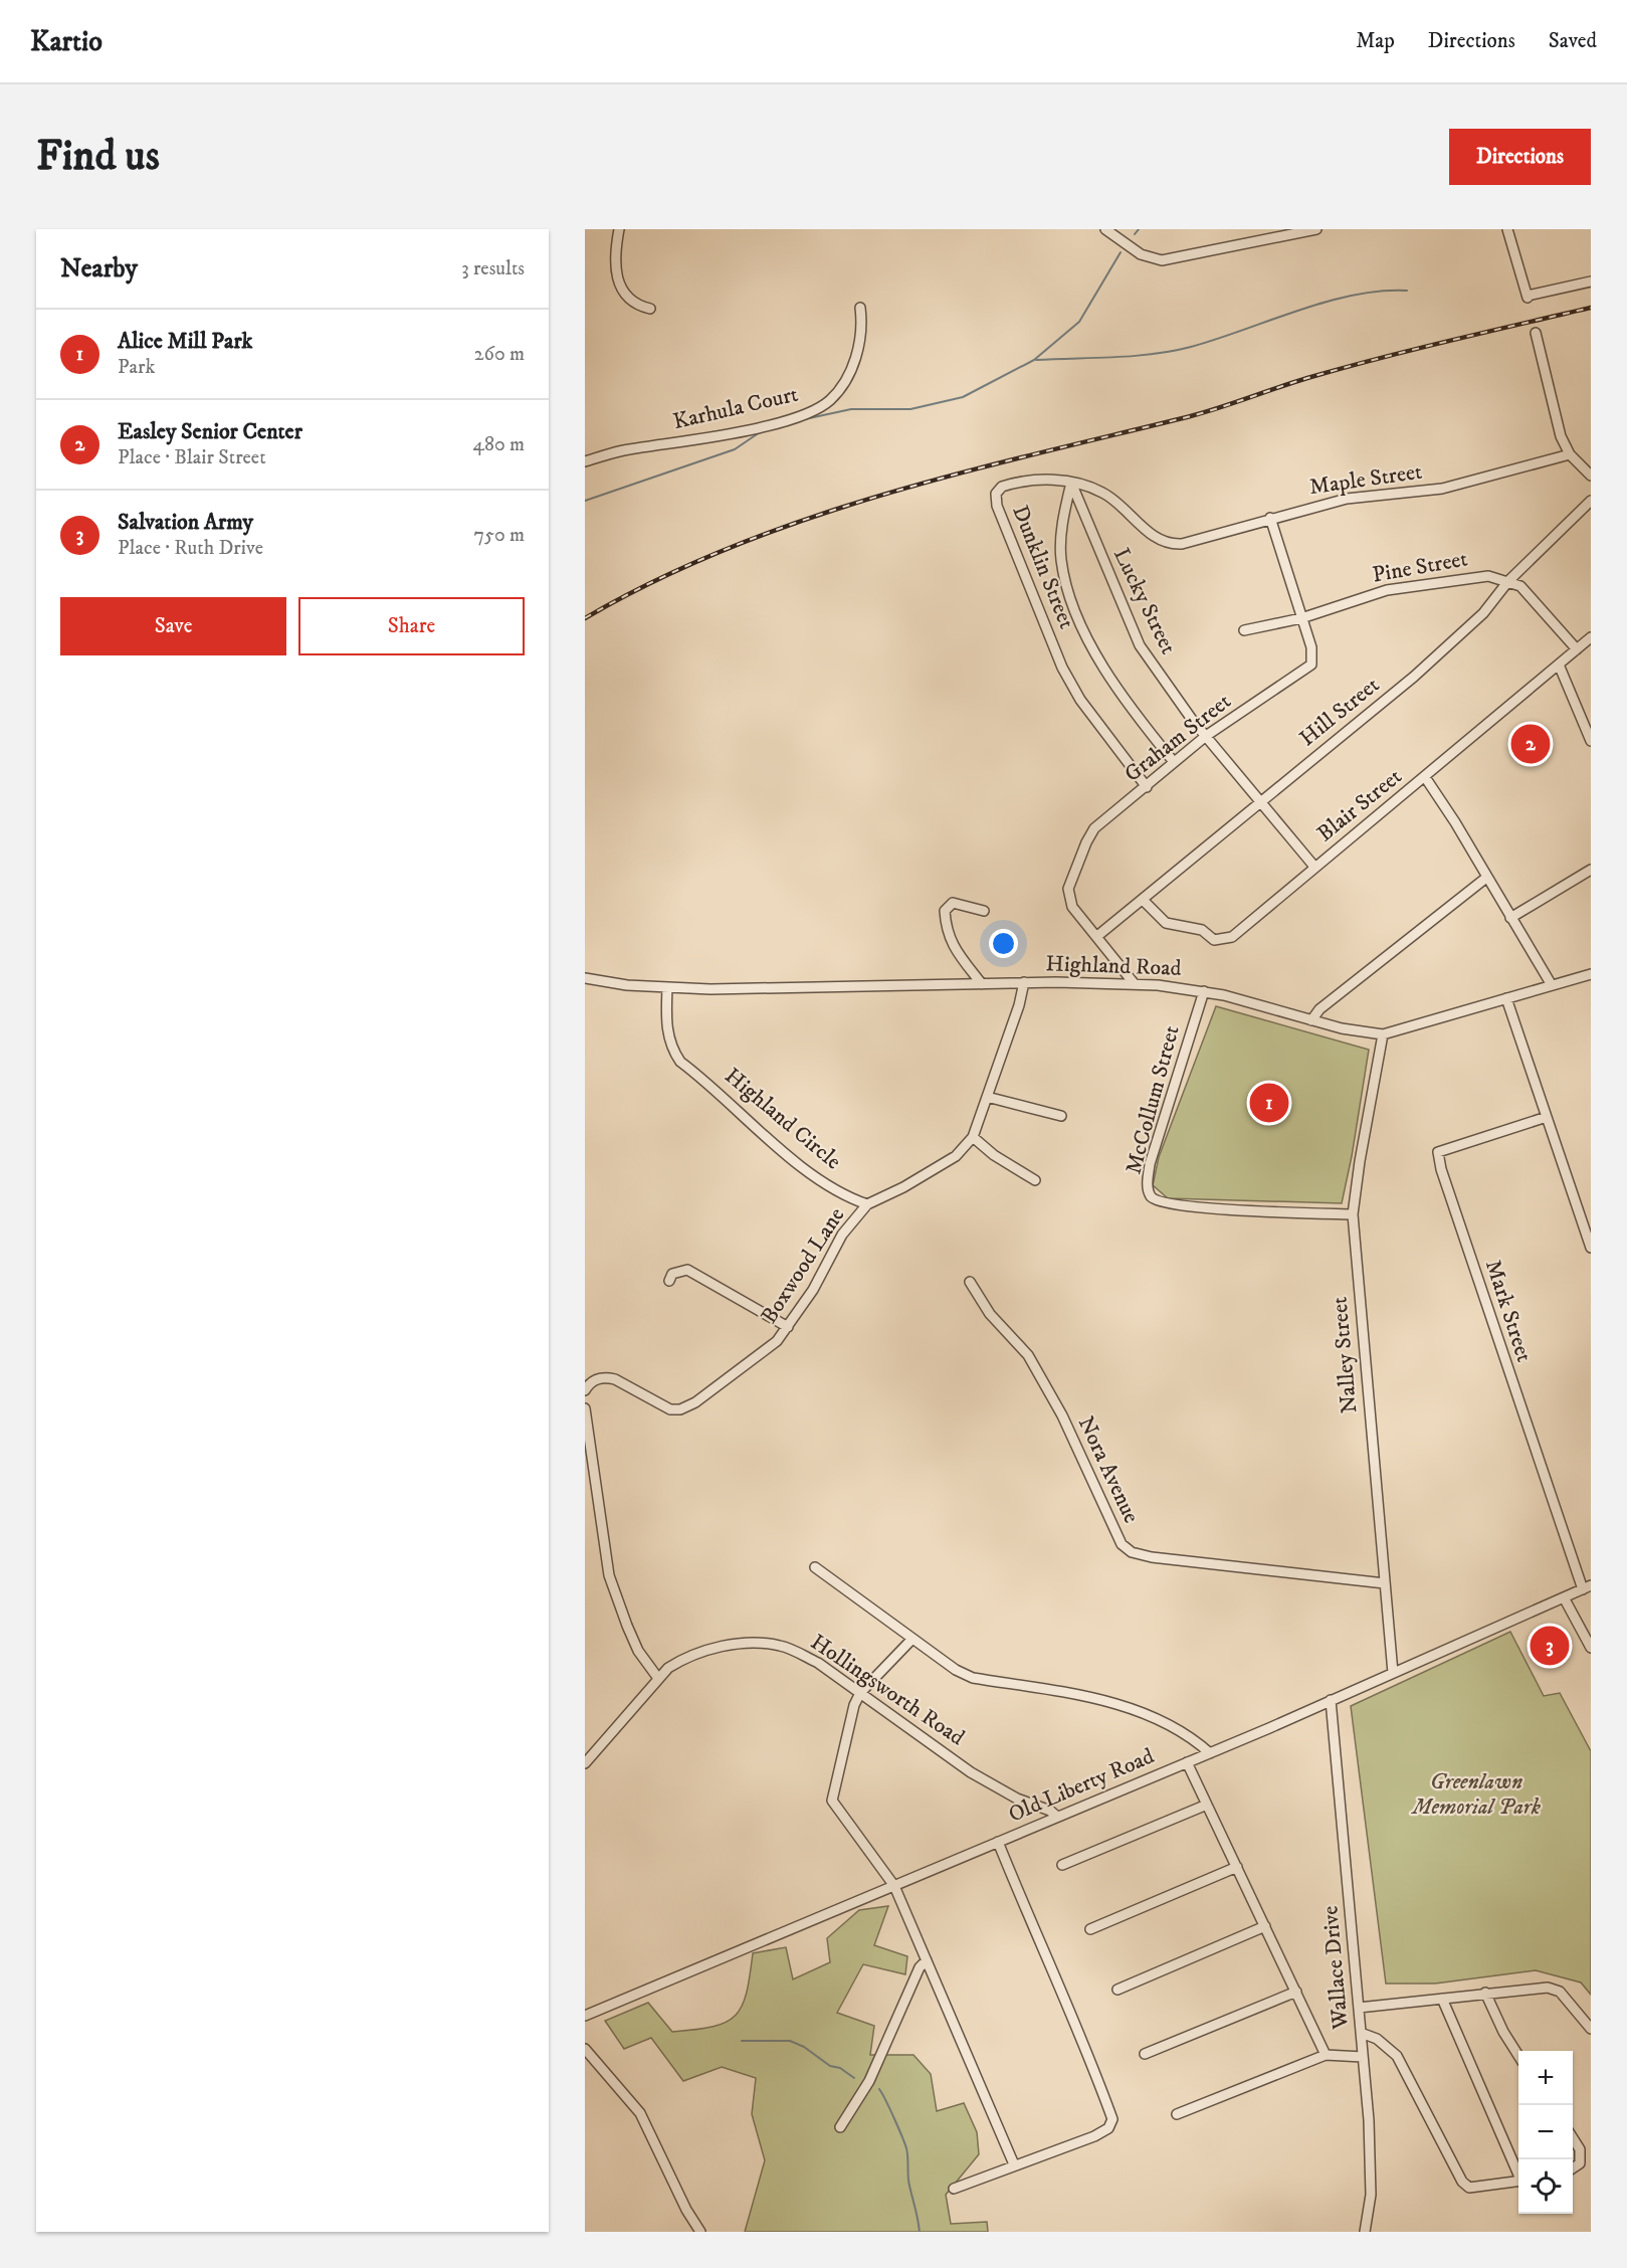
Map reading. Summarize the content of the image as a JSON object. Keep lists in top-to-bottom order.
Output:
{
  "streets": {
    "street": [
      "Karhula Court",
      "Maple Street",
      "Dunklin Street",
      "Pine Street",
      "Lucky Street",
      "Hill Street",
      "Graham Street",
      "Blair Street",
      "Highland Road",
      "McCollum Street",
      "Highland Circle",
      "Boxwood Lane",
      "Mark Street",
      "Nalley Street",
      "Nora Avenue",
      "Hollingsworth Road",
      "Old Liberty Road",
      "Wallace Drive"
    ]
  },
  "crossings": [
    ["Maple Street", "Dunklin Street"],
    ["Maple Street", "Graham Street"],
    ["Dunklin Street", "Lucky Street"],
    ["Dunklin Street", "Graham Street"],
    ["Pine Street", "Hill Street"],
    ["Pine Street", "Graham Street"],
    ["Lucky Street", "Hill Street"],
    ["Lucky Street", "Graham Street"],
    ["Lucky Street", "Blair Street"],
    ["Hill Street", "Graham Street"],
    ["Hill Street", "Blair Street"],
    ["Graham Street", "Highland Road"],
    ["Highland Road", "McCollum Street"],
    ["Highland Road", "Highland Circle"],
    ["Highland Road", "Nalley Street"],
    ["McCollum Street", "Nalley Street"],
    ["Highland Circle", "Boxwood Lane"],
    ["Mark Street", "Old Liberty Road"],
    ["Nalley Street", "Nora Avenue"],
    ["Nalley Street", "Old Liberty Road"],
    ["Hollingsworth Road", "Old Liberty Road"],
    ["Old Liberty Road", "Wallace Drive"]
  ],
  "parks": ["Greenlawn Memorial Park"],
  "page": {
    "header": "Kartio",
    "nav": ["Map", "Directions", "Saved"],
    "buttons": [
      "Directions",
      ["Save", "Share"]
    ],
    "title": "Find us",
    "heading": ["Nearby", "3 results"],
    "list": [
      {
        "mark": "1",
        "name": "Alice Mill Park",
        "note": "Park",
        "value": "260 m"
      },
      {
        "mark": "2",
        "name": "Easley Senior Center",
        "note": "Place · Blair Street",
        "value": "480 m"
      },
      {
        "mark": "3",
        "name": "Salvation Army",
        "note": "Place · Ruth Drive",
        "value": "750 m"
      }
    ],
    "pins": ["2", "1", "3"],
    "map_buttons": ["+", "−"]
  }
}
